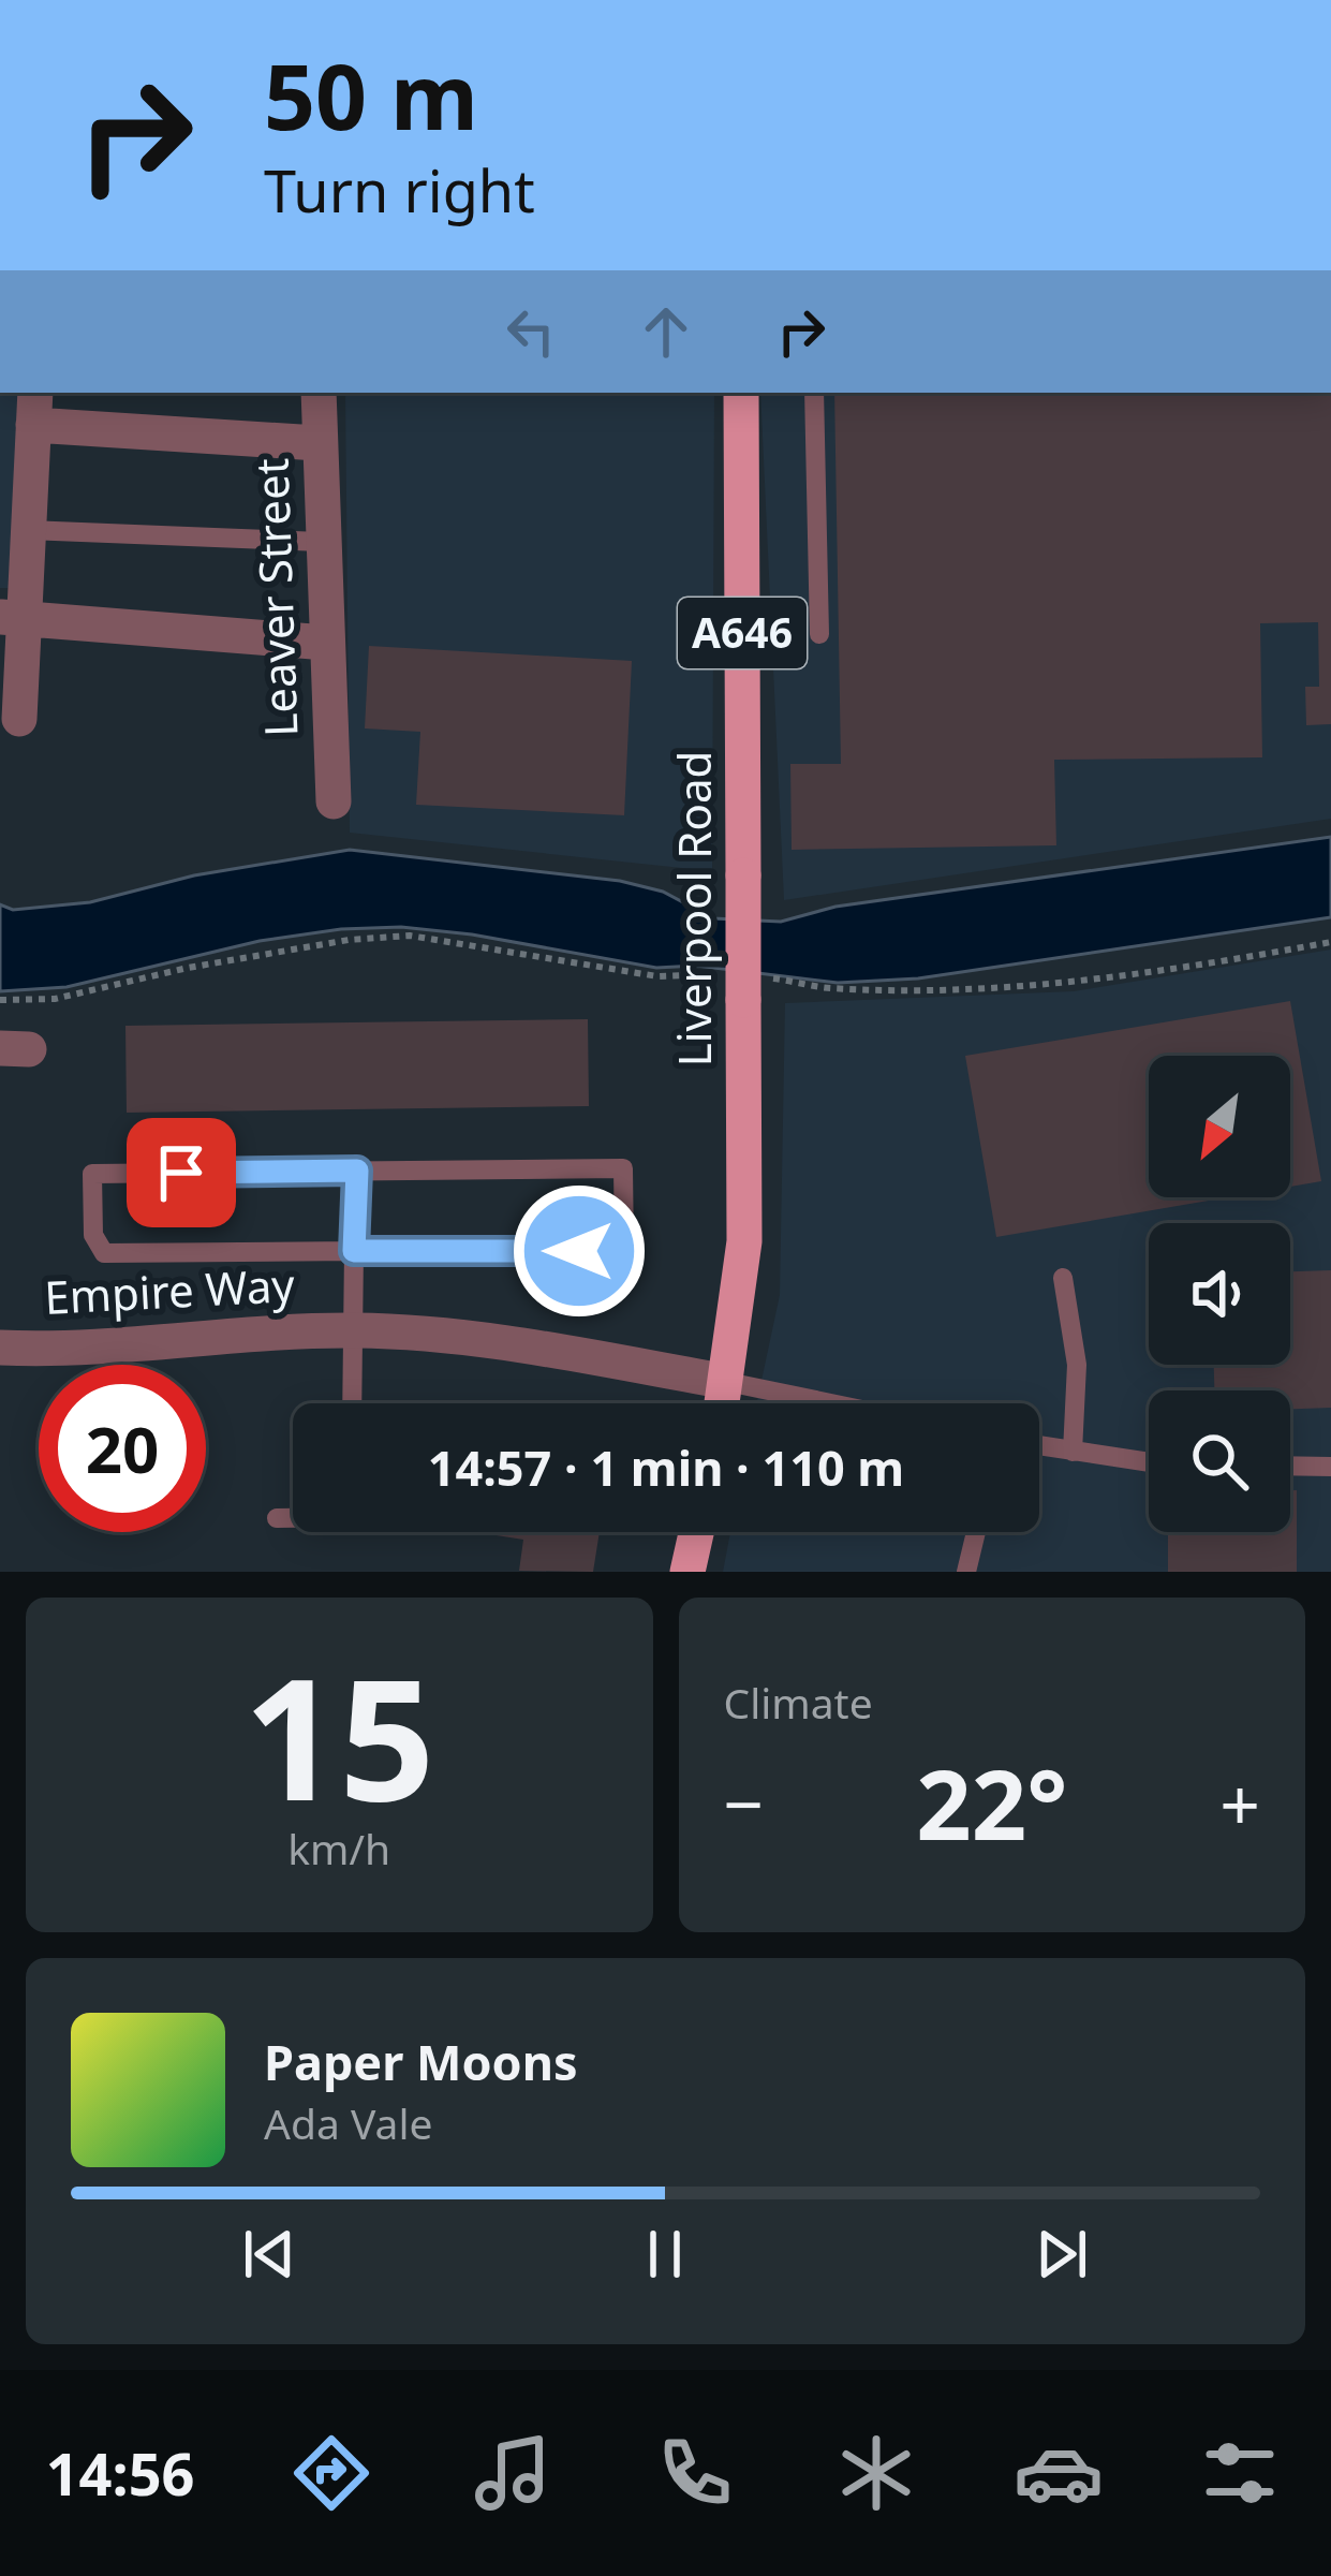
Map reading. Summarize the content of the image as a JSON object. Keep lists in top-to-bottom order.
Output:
{
  "streets": {
    "main road": ["A646", "Liverpool Road"],
    "street": ["Leaver Street", "Empire Way"]
  },
  "crossings": [
    ["Liverpool Road", "Empire Way"]
  ],
  "north": "bottom left",
  "page": {
    "turn": ["50 m", "Turn right"],
    "limit": "20",
    "trip": "14:57 · 1 min · 110 m",
    "tile": [
      ["15", "km/h"],
      "Climate"
    ],
    "heat": ["−", "22°", "+"],
    "song": ["Paper Moons", "Ada Vale"],
    "tabs": "14:56"
  }
}
